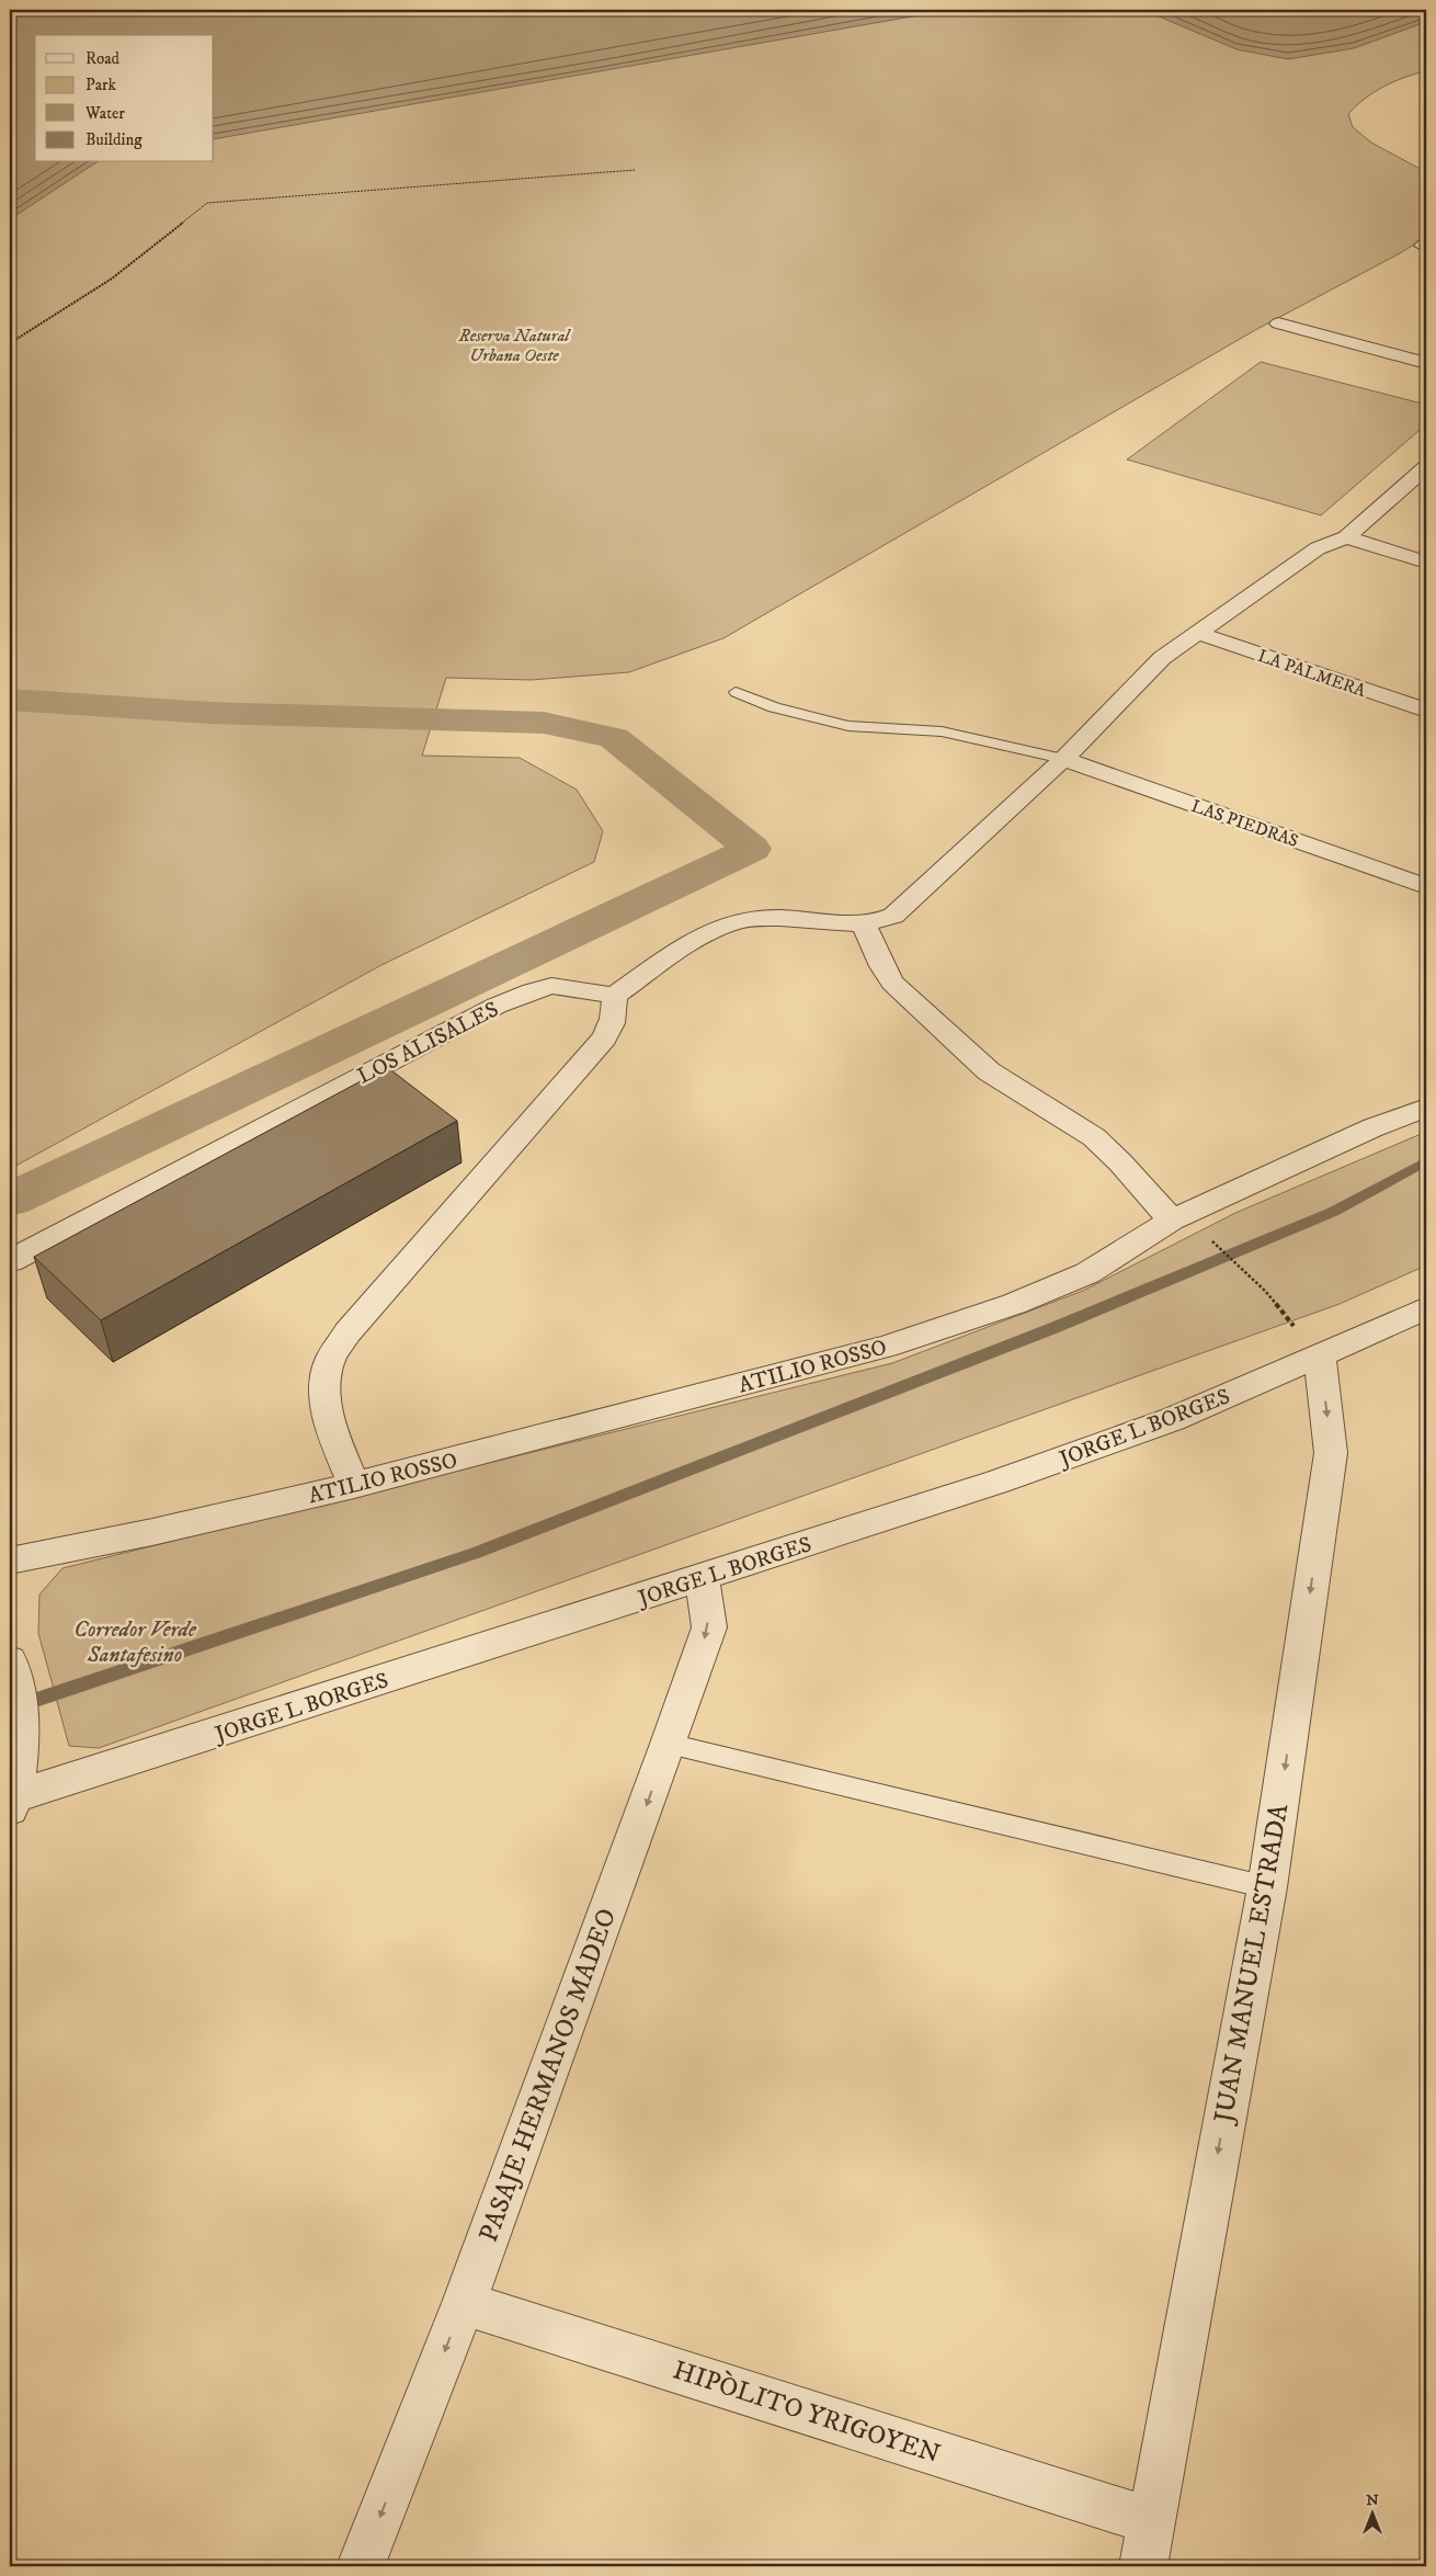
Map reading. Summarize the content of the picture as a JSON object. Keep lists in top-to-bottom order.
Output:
{
  "streets": {
    "street": [
      "LA PALMERA",
      "LAS PIEDRAS",
      "LOS ALISALES",
      "ATILIO ROSSO",
      "JORGE L BORGES",
      "JUAN MANUEL ESTRADA",
      "PASAJE HERMANOS MADEO",
      "HIPÒLITO YRIGOYEN"
    ]
  },
  "crossings": [
    ["JORGE L BORGES", "JUAN MANUEL ESTRADA"],
    ["JORGE L BORGES", "PASAJE HERMANOS MADEO"],
    ["JUAN MANUEL ESTRADA", "HIPÒLITO YRIGOYEN"],
    ["PASAJE HERMANOS MADEO", "HIPÒLITO YRIGOYEN"]
  ],
  "one_way": ["JUAN MANUEL ESTRADA", "PASAJE HERMANOS MADEO"],
  "parks": ["Reserva Natural Urbana Oeste", "Corredor Verde Santafesino"],
  "legend": [
    "Road",
    "Park",
    "Water",
    "Building"
  ],
  "north": "top"
}
